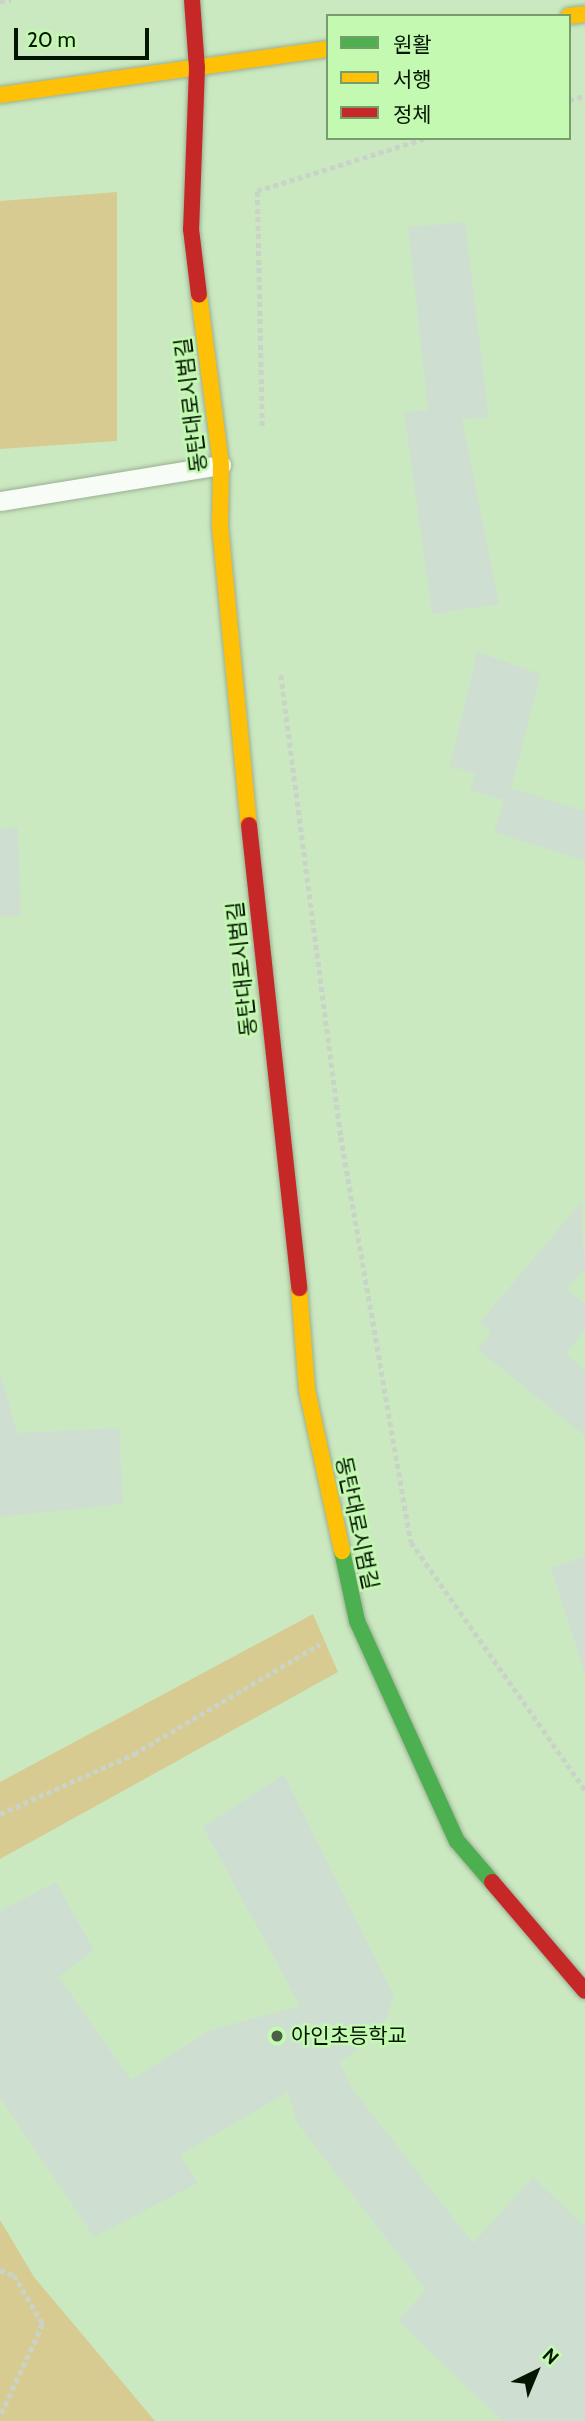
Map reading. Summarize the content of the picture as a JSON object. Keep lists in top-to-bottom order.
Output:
{
  "streets": {
    "street": ["동탄대로시범길"]
  },
  "places": ["아인초등학교"],
  "legend": ["원활", "서행", "정체"],
  "scale_bar": "20 m",
  "north": "top right"
}
